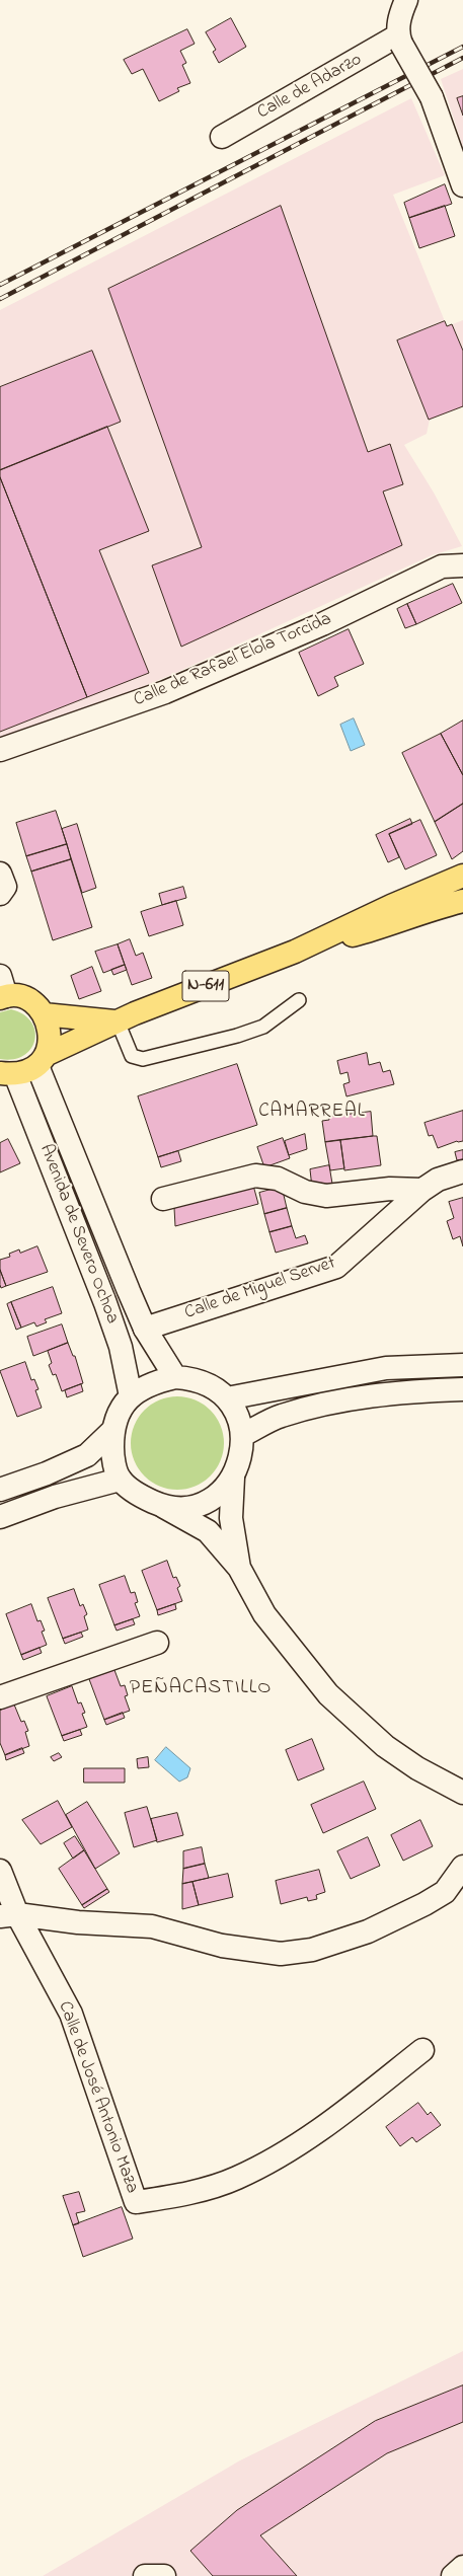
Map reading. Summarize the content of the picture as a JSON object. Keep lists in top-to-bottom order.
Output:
{
  "streets": {
    "highway": ["N-611"],
    "street": [
      "Calle de Adarzo",
      "Calle de Rafael Elola Torcida",
      "Avenida de Severo Ochoa",
      "Calle de Miguel Servet",
      "Calle de José Antonio Maza"
    ]
  },
  "crossings": [
    ["N-611", "Avenida de Severo Ochoa"],
    ["Avenida de Severo Ochoa", "Calle de Miguel Servet"]
  ],
  "districts": ["CAMARREAL", "PEÑACASTILLO"]
}
